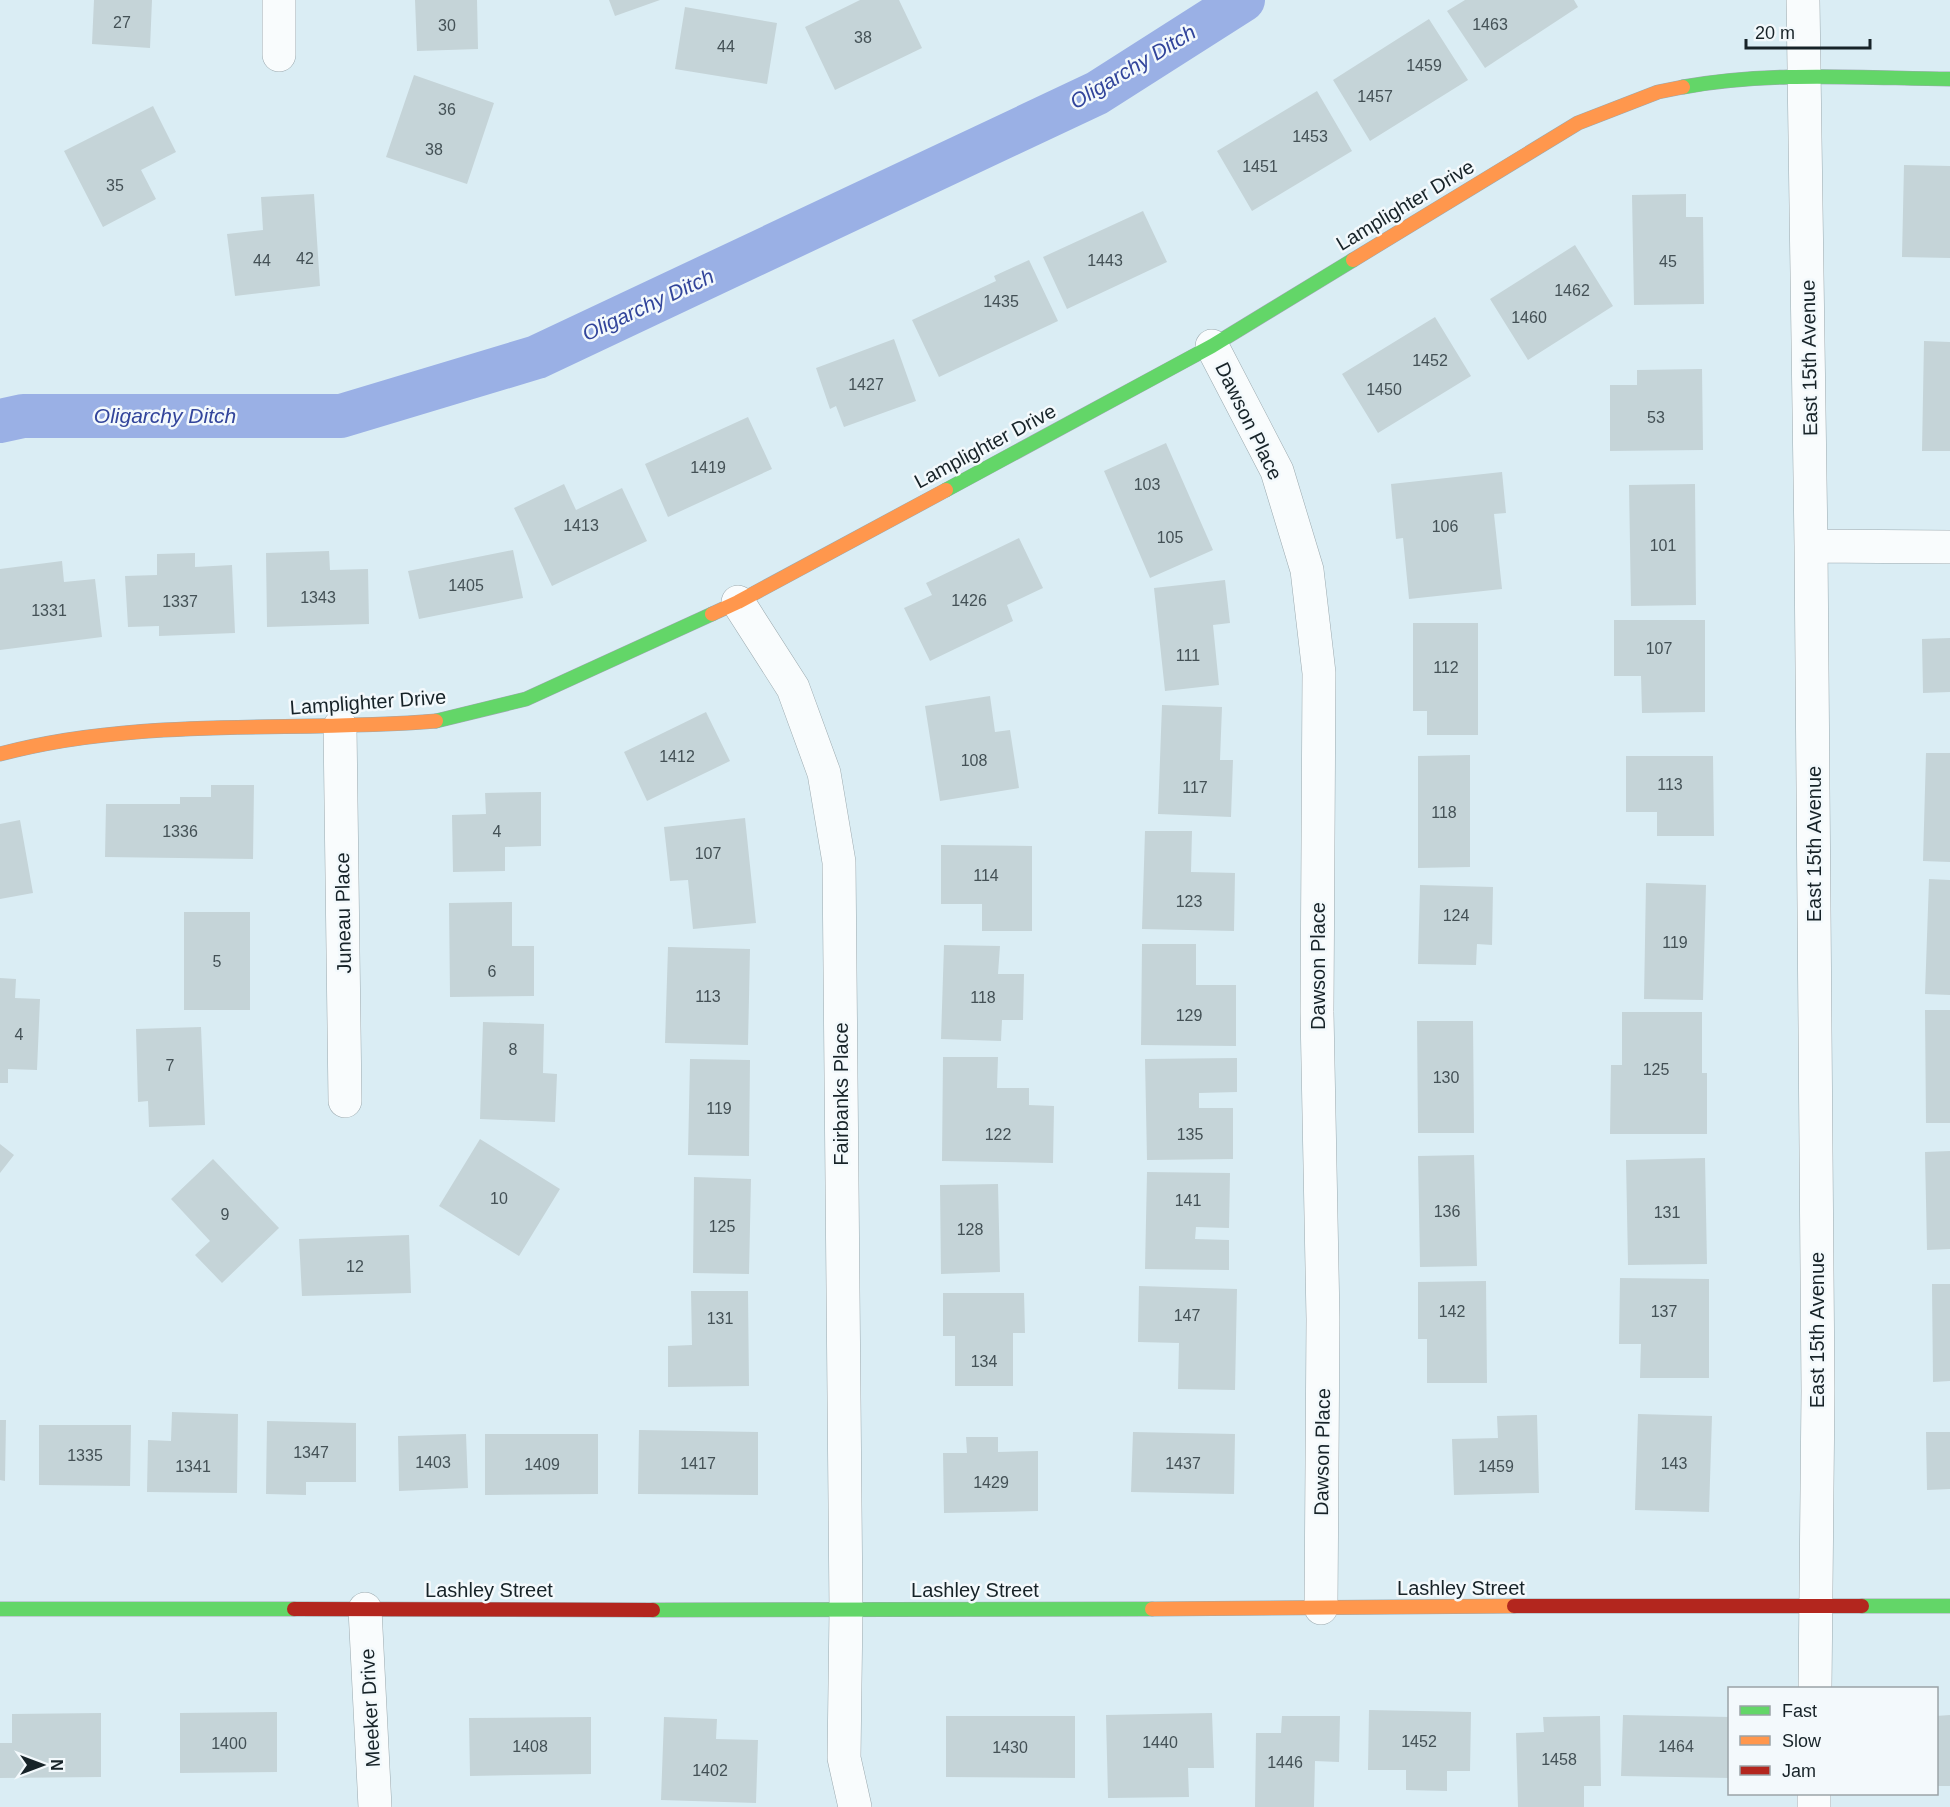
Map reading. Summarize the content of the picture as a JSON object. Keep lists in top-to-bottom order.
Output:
{
  "streets": {
    "street": [
      "Lamplighter Drive",
      "East 15th Avenue",
      "Dawson Place",
      "Juneau Place",
      "Fairbanks Place",
      "Lashley Street",
      "Meeker Drive"
    ]
  },
  "crossings": [
    ["Lamplighter Drive", "East 15th Avenue"],
    ["Lamplighter Drive", "Dawson Place"],
    ["Lamplighter Drive", "Juneau Place"],
    ["Lamplighter Drive", "Fairbanks Place"],
    ["East 15th Avenue", "Lashley Street"],
    ["Dawson Place", "Lashley Street"],
    ["Fairbanks Place", "Lashley Street"],
    ["Lashley Street", "Meeker Drive"]
  ],
  "water": ["Oligarchy Ditch"],
  "house_numbers": [
    "27",
    "1463",
    "30",
    "38",
    "44",
    "1459",
    "1457",
    "36",
    "1453",
    "38",
    "1451",
    "35",
    "42",
    "44",
    "1443",
    "45",
    "1462",
    "1435",
    "1460",
    "1452",
    "1427",
    "1450",
    "53",
    "1419",
    "103",
    "1413",
    "106",
    "105",
    "101",
    "1405",
    "1343",
    "1426",
    "1337",
    "1331",
    "107",
    "111",
    "112",
    "1412",
    "108",
    "113",
    "117",
    "118",
    "1336",
    "4",
    "107",
    "114",
    "123",
    "124",
    "119",
    "5",
    "6",
    "113",
    "118",
    "129",
    "4",
    "8",
    "7",
    "125",
    "130",
    "119",
    "122",
    "135",
    "10",
    "141",
    "136",
    "131",
    "9",
    "125",
    "128",
    "12",
    "142",
    "137",
    "147",
    "131",
    "134",
    "1347",
    "1335",
    "1403",
    "1417",
    "1437",
    "143",
    "1409",
    "1341",
    "1459",
    "1429",
    "1452",
    "1440",
    "1400",
    "1408",
    "1464",
    "1430",
    "1458",
    "1446",
    "1402"
  ],
  "legend": ["Fast", "Slow", "Jam"],
  "scale_bar": "20 m",
  "north": "right"
}
